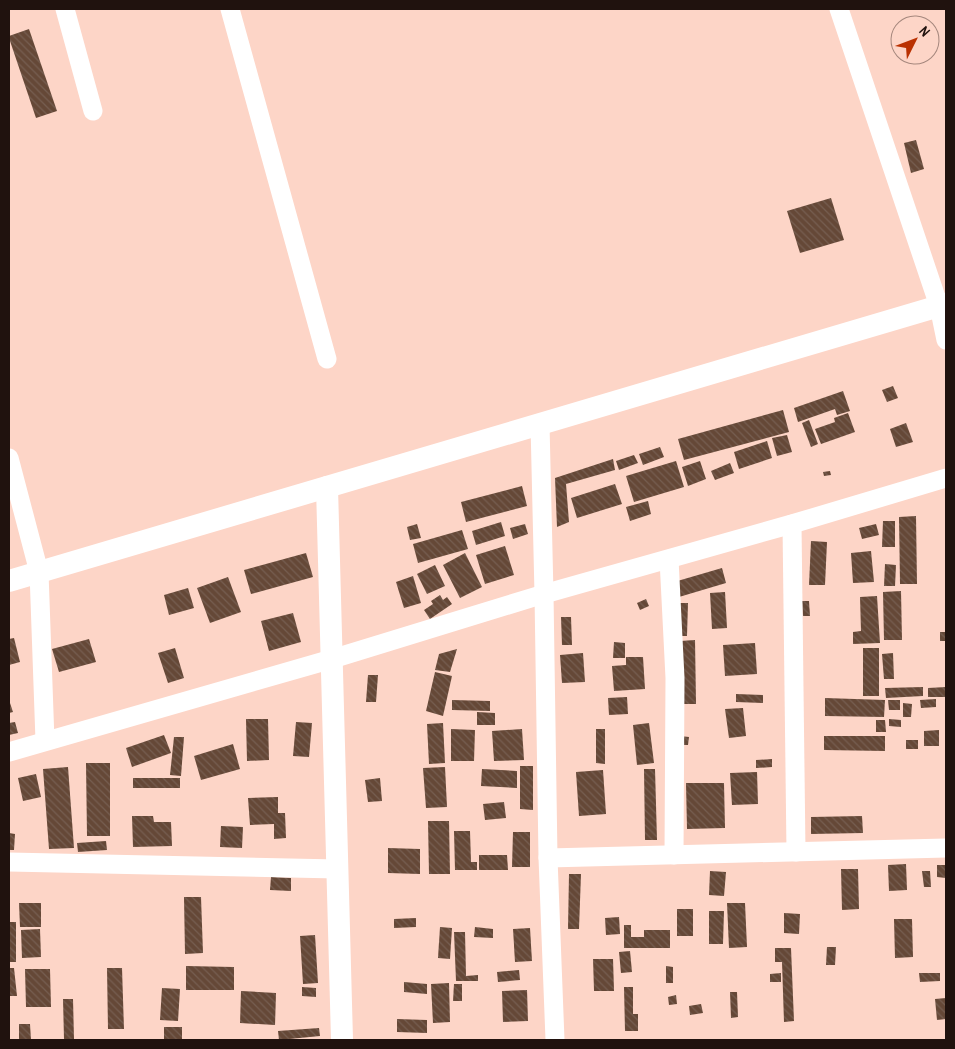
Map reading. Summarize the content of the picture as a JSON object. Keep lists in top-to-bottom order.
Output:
{
  "north": "top right"
}
